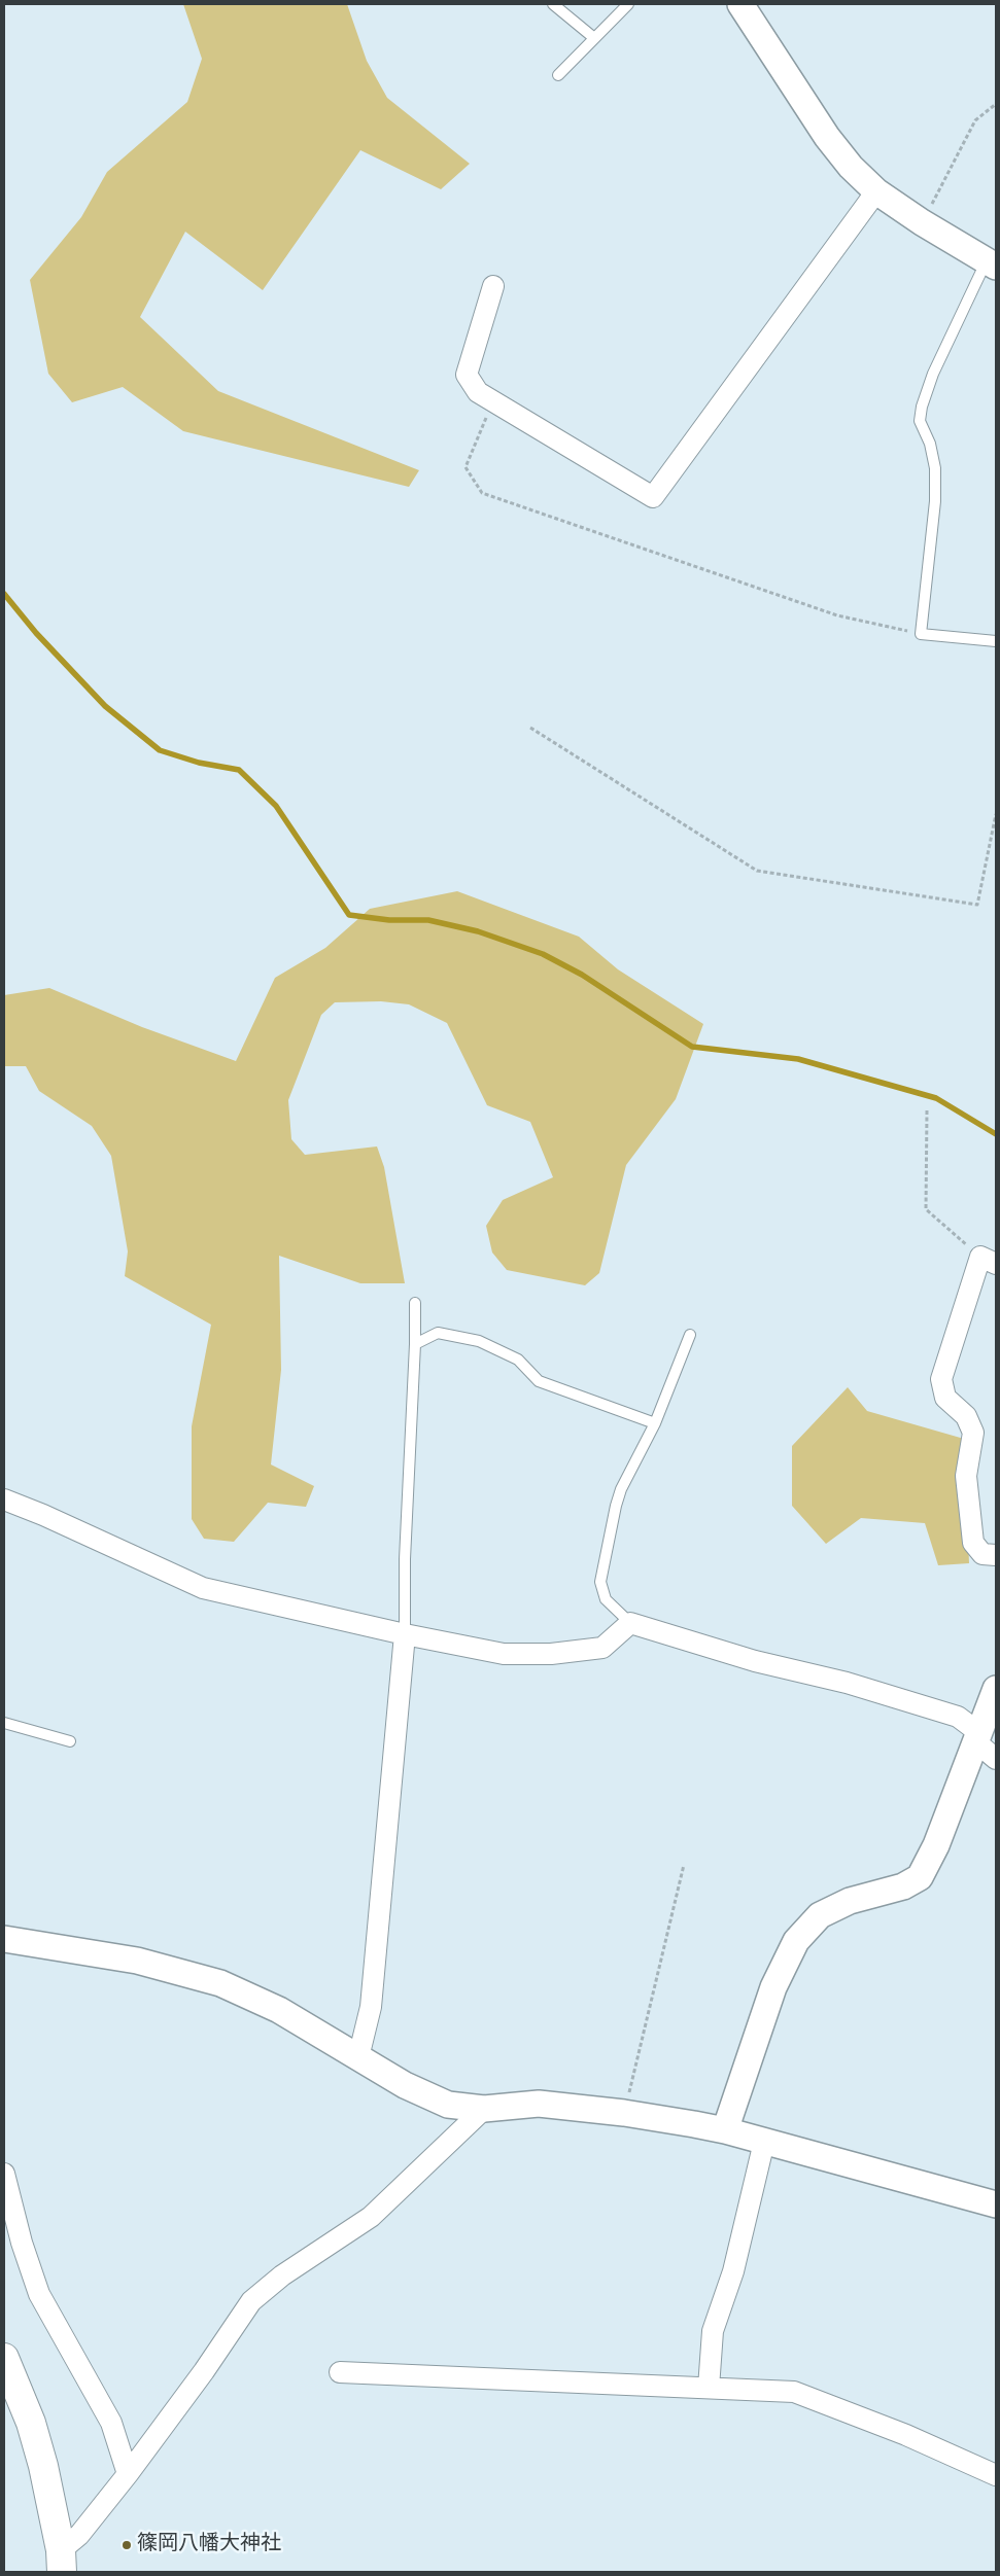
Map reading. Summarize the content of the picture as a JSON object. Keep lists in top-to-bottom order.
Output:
{
  "places": ["篠岡八幡大神社"]
}
